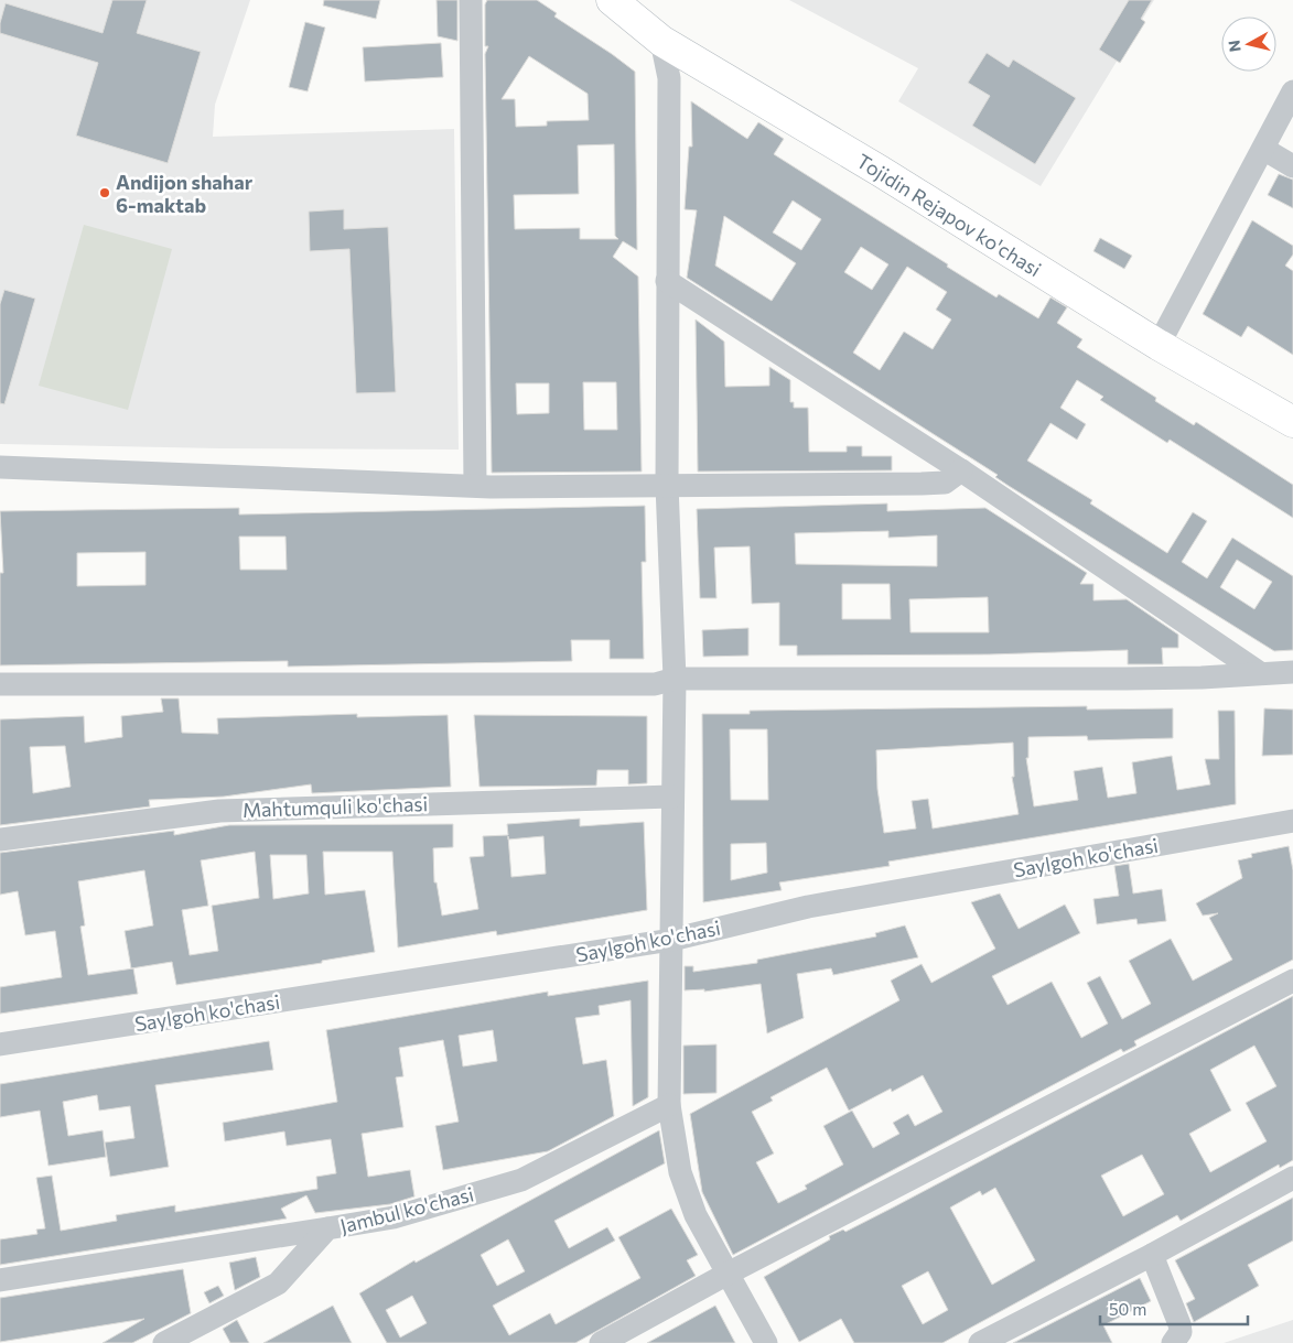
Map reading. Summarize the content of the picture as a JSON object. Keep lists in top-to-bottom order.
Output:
{
  "streets": {
    "street": [
      "Tojidin Rejapov ko'chasi",
      "Mahtumquli ko'chasi",
      "Saylgoh ko'chasi",
      "Jambul ko'chasi"
    ]
  },
  "places": ["Andijon shahar 6-maktab"],
  "scale_bar": "50 m",
  "north": "left"
}
